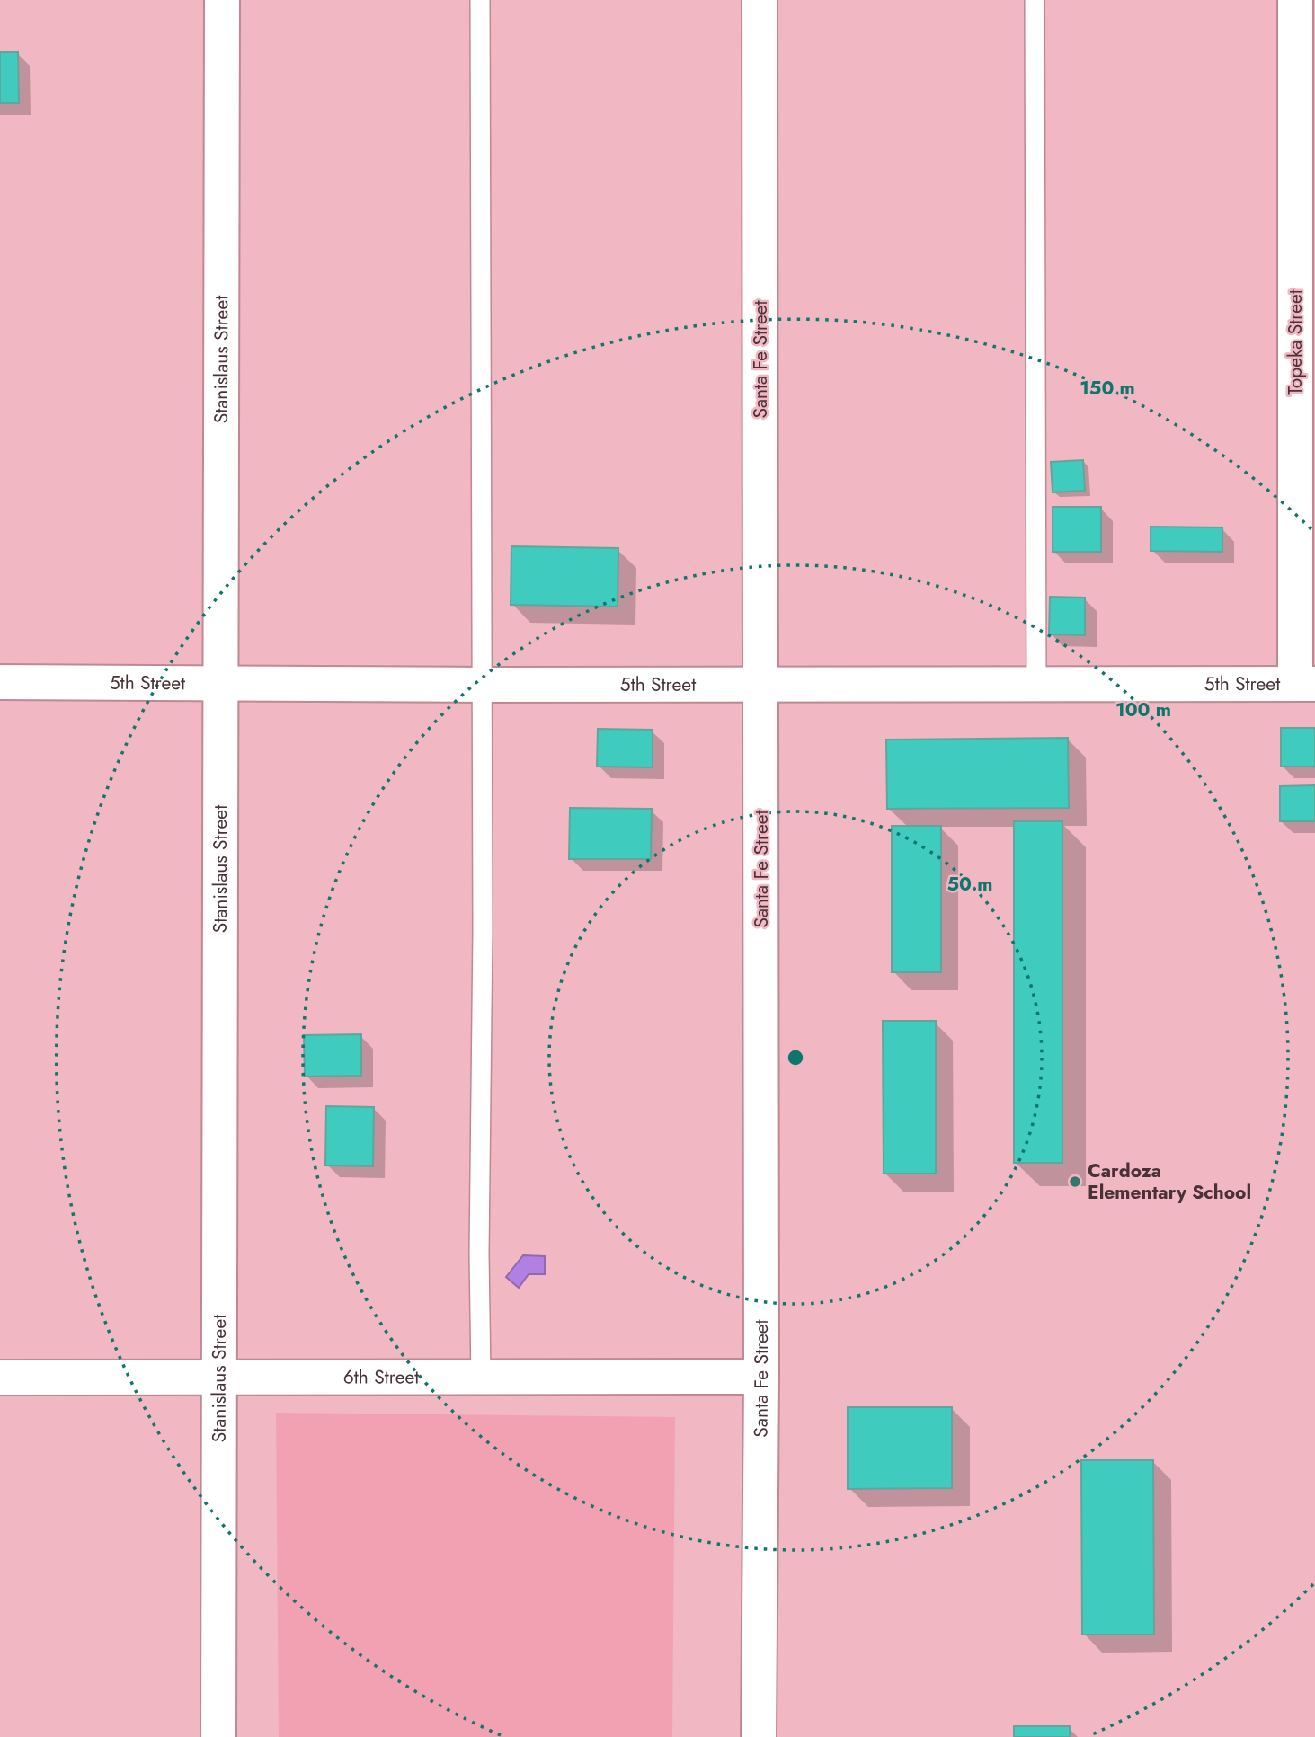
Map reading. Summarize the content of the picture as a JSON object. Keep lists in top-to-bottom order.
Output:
{
  "streets": {
    "street": [
      "Topeka Street",
      "Stanislaus Street",
      "Santa Fe Street",
      "5th Street",
      "6th Street"
    ]
  },
  "crossings": [
    ["Topeka Street", "5th Street"],
    ["Stanislaus Street", "5th Street"],
    ["Stanislaus Street", "6th Street"],
    ["Santa Fe Street", "5th Street"],
    ["Santa Fe Street", "6th Street"]
  ],
  "places": ["Cardoza Elementary School"],
  "rings": ["150 m", "100 m", "50 m"]
}
